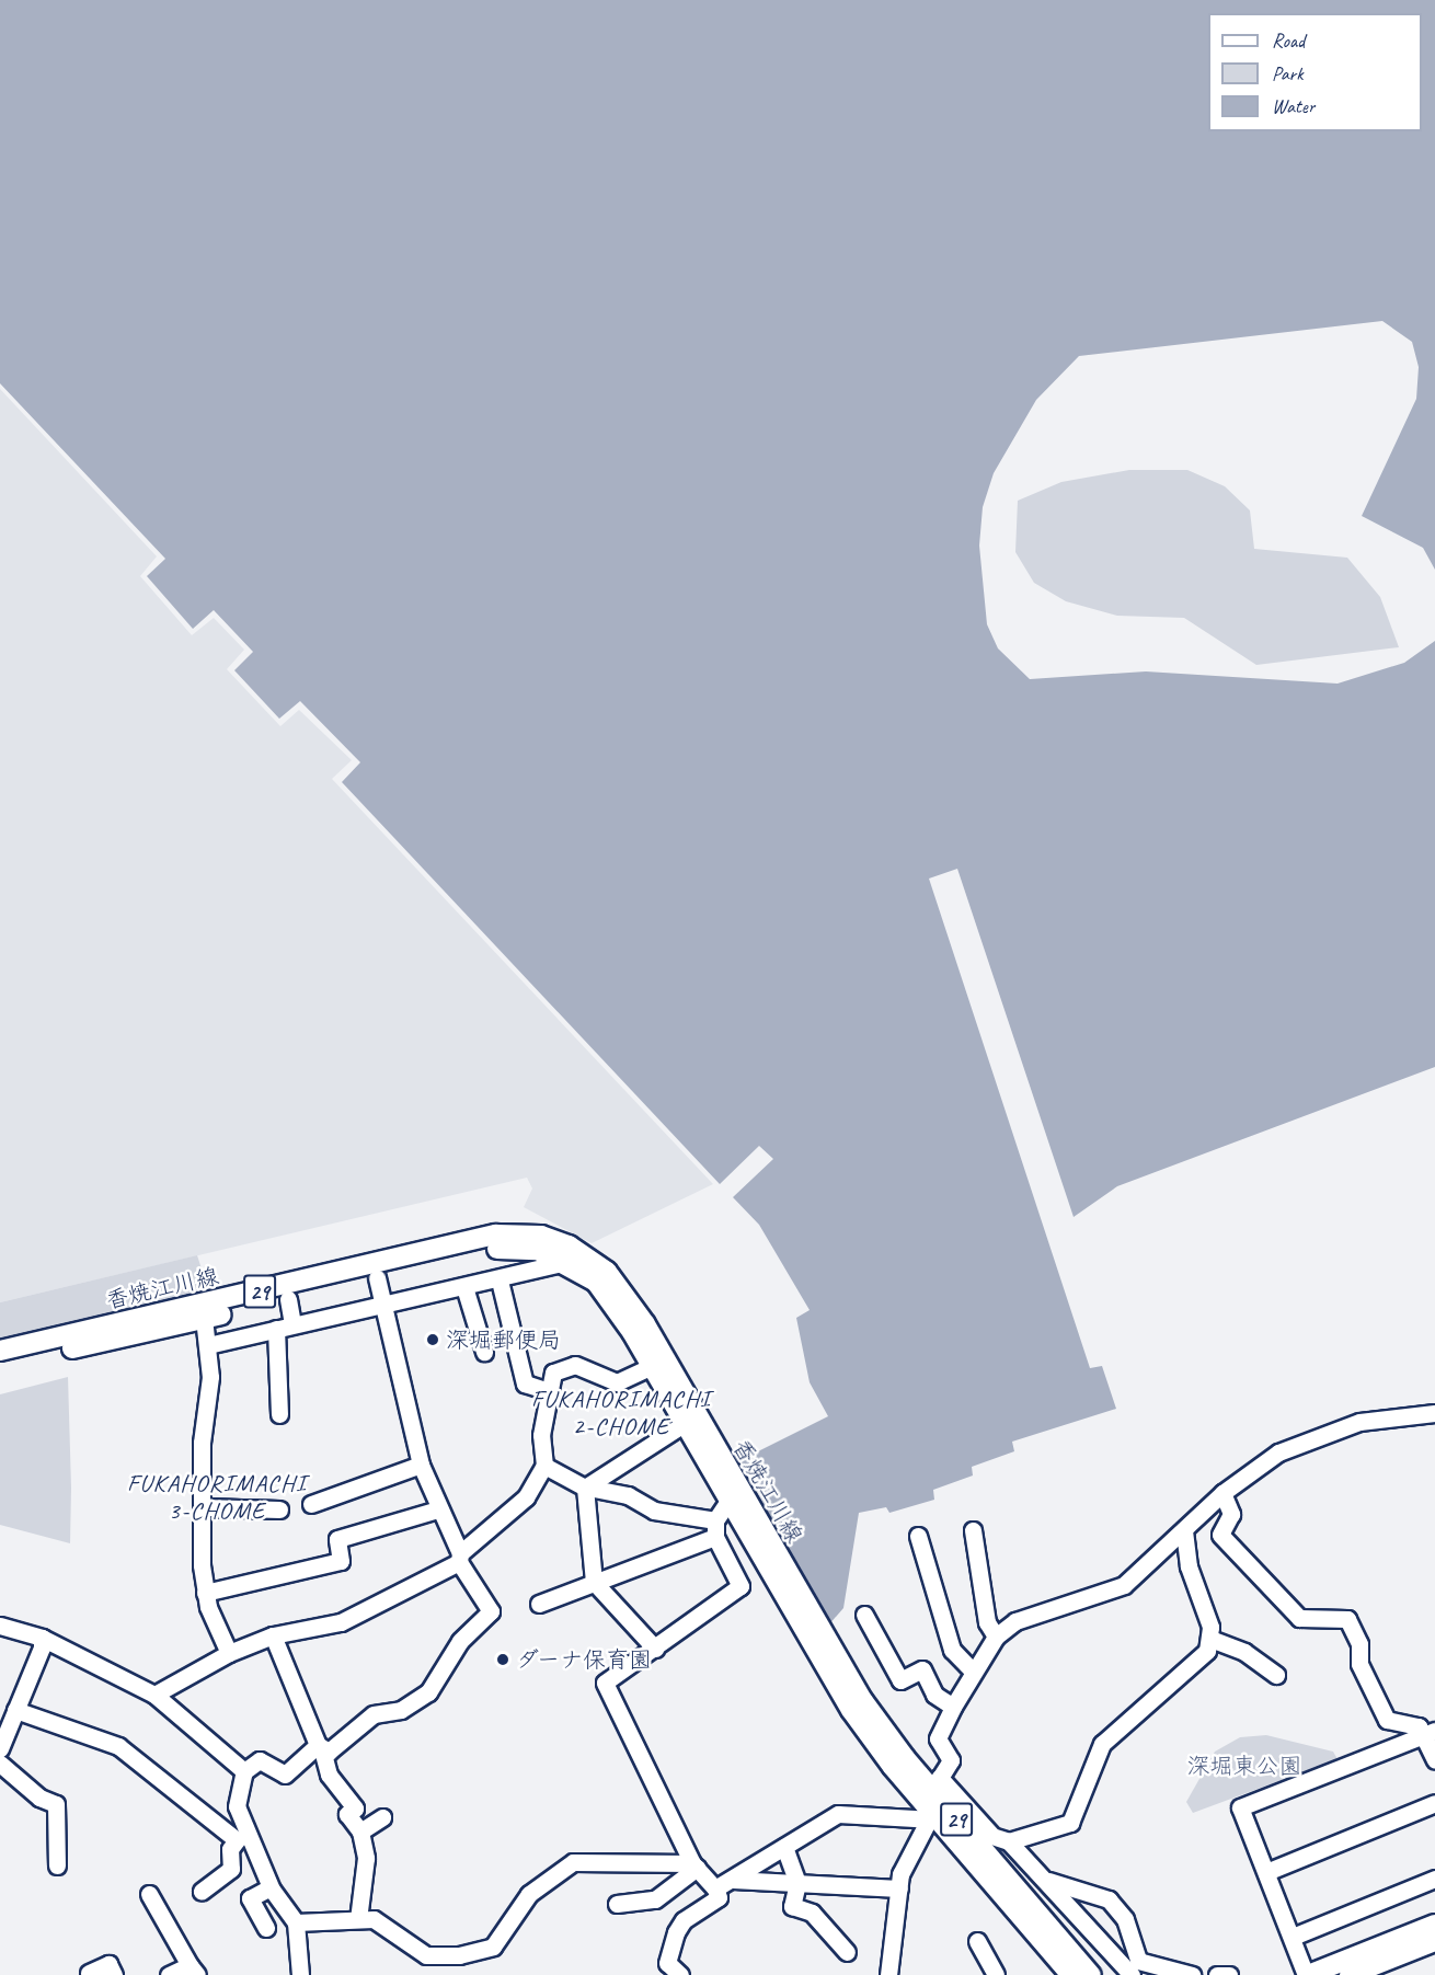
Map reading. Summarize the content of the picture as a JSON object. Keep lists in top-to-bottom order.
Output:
{
  "streets": {
    "main road": ["香焼江川線", "29"]
  },
  "districts": ["FUKAHORIMACHI 2-CHOME", "FUKAHORIMACHI 3-CHOME"],
  "parks": ["深堀東公園"],
  "places": ["深堀郵便局", "ダーナ保育園"],
  "legend": ["Road", "Park", "Water"]
}
